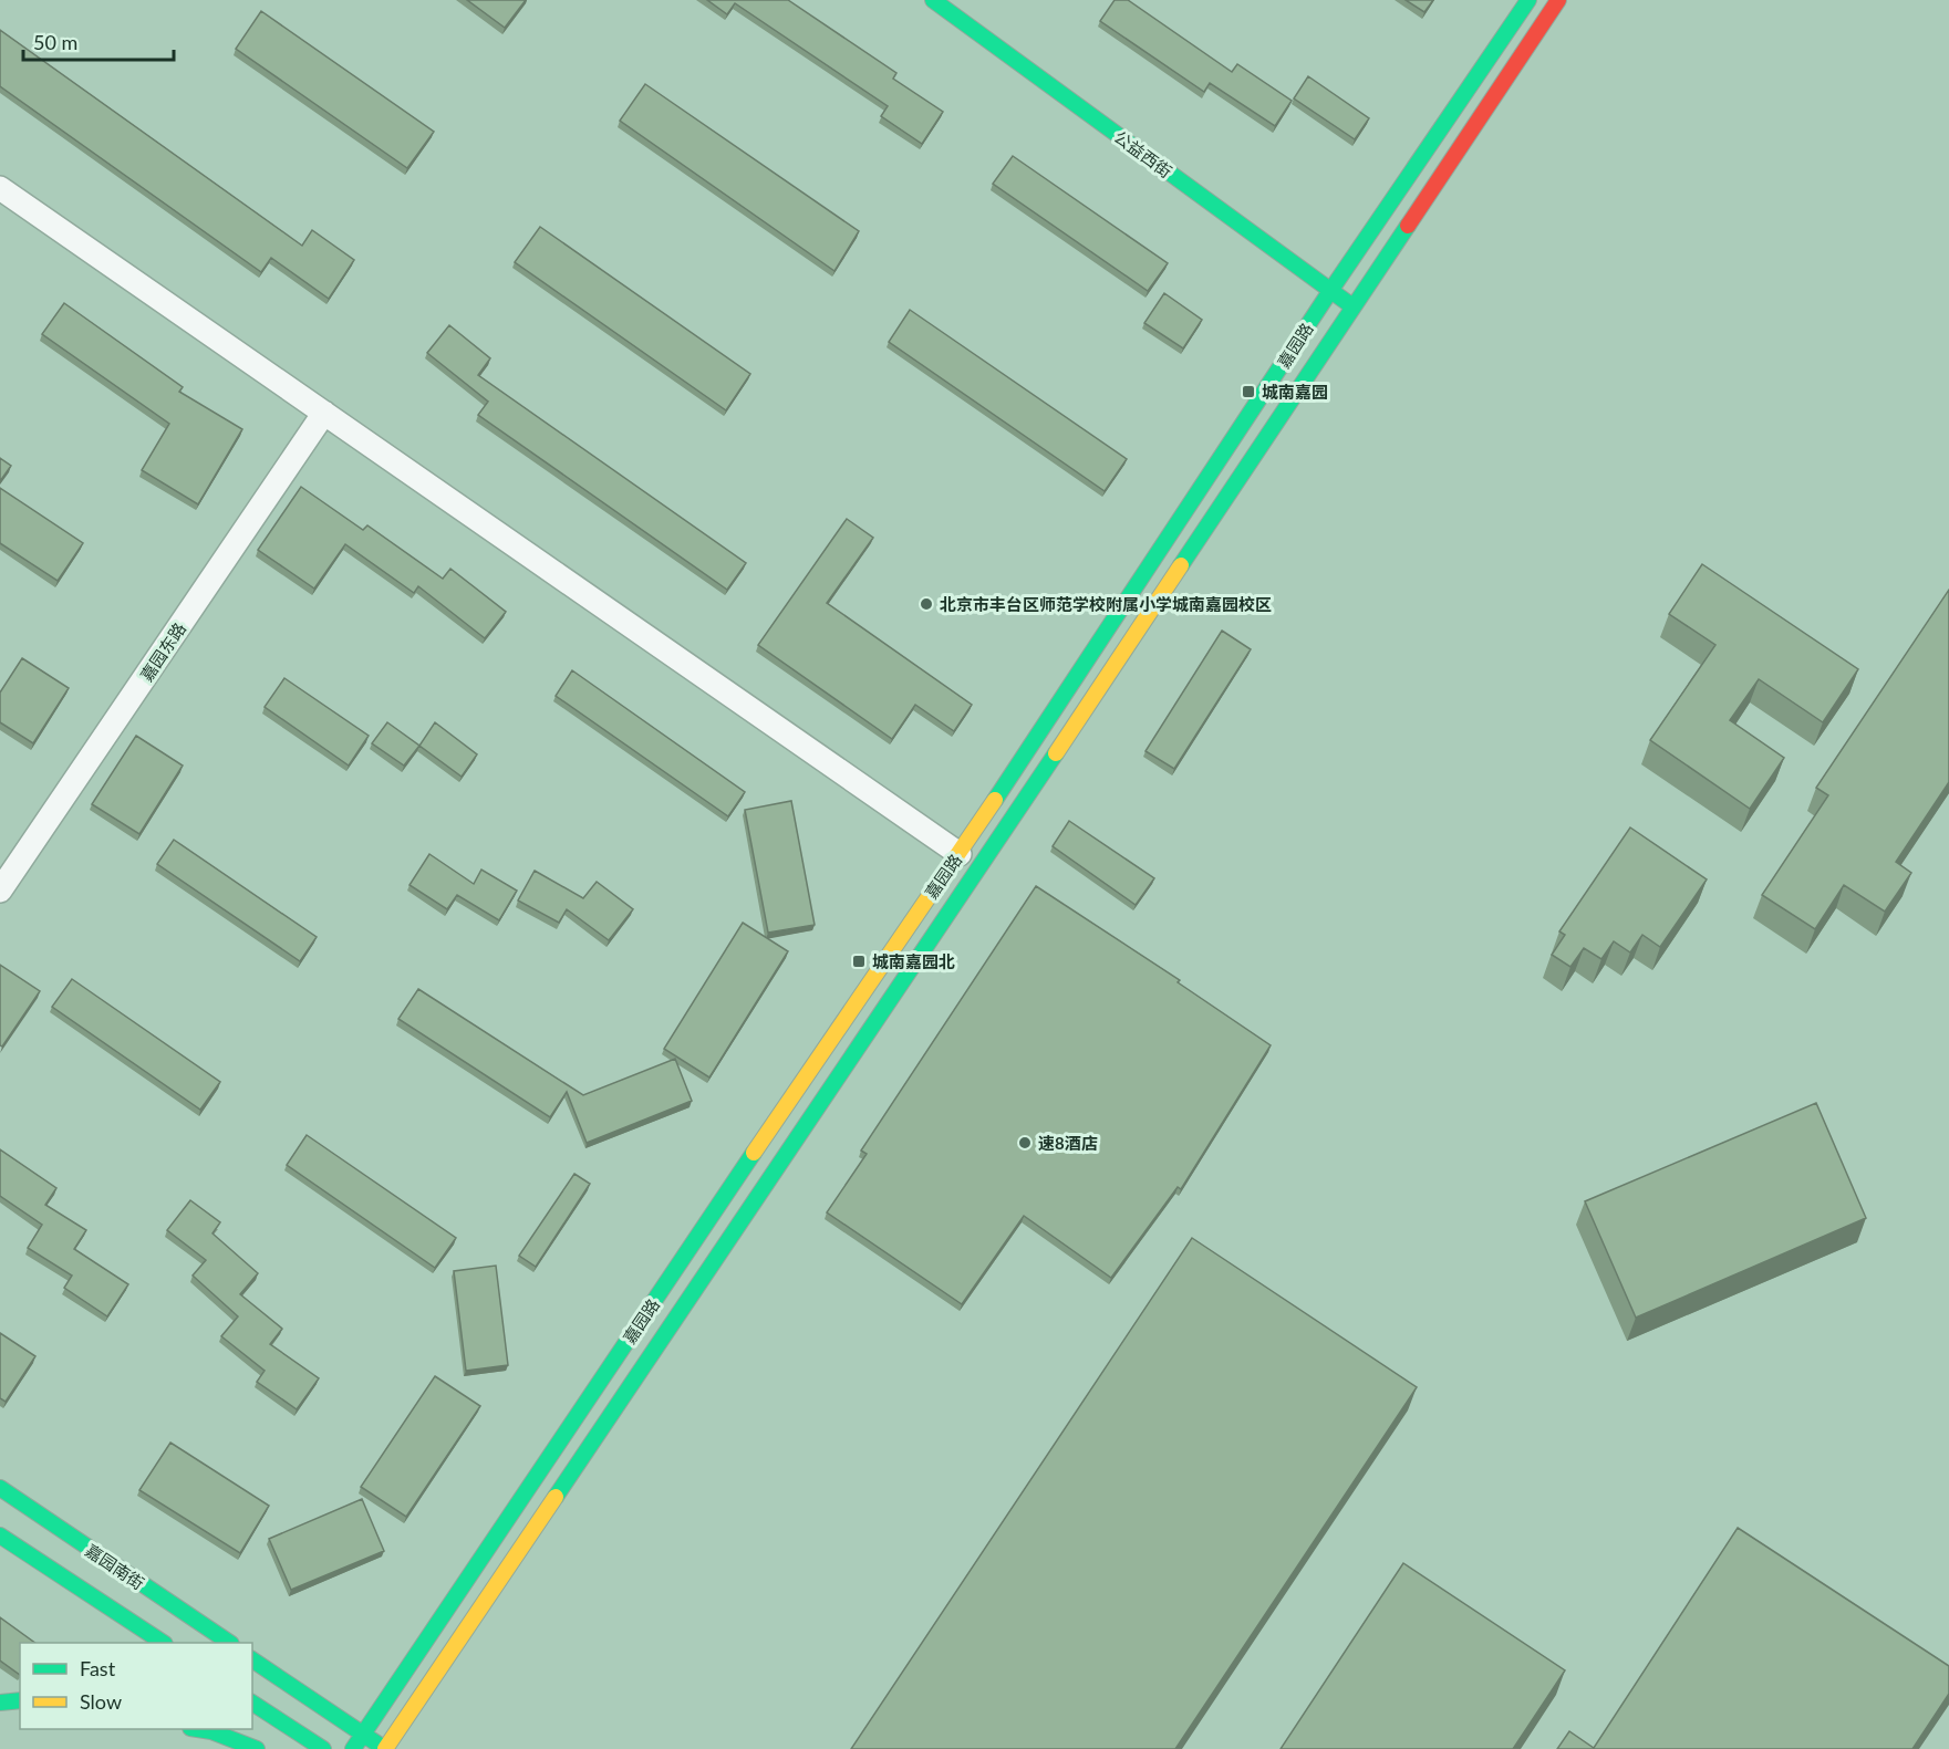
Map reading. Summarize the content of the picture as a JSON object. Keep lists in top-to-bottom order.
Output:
{
  "streets": {
    "main road": ["公益西街", "嘉园路", "嘉园南街"],
    "street": ["嘉园东路"]
  },
  "crossings": [
    ["公益西街", "嘉园路"]
  ],
  "places": {
    "transit": ["城南嘉园", "城南嘉园北"],
    "other": ["北京市丰台区师范学校附属小学城南嘉园校区", "速8酒店"]
  },
  "legend": ["Fast", "Slow"],
  "scale_bar": "50 m"
}
